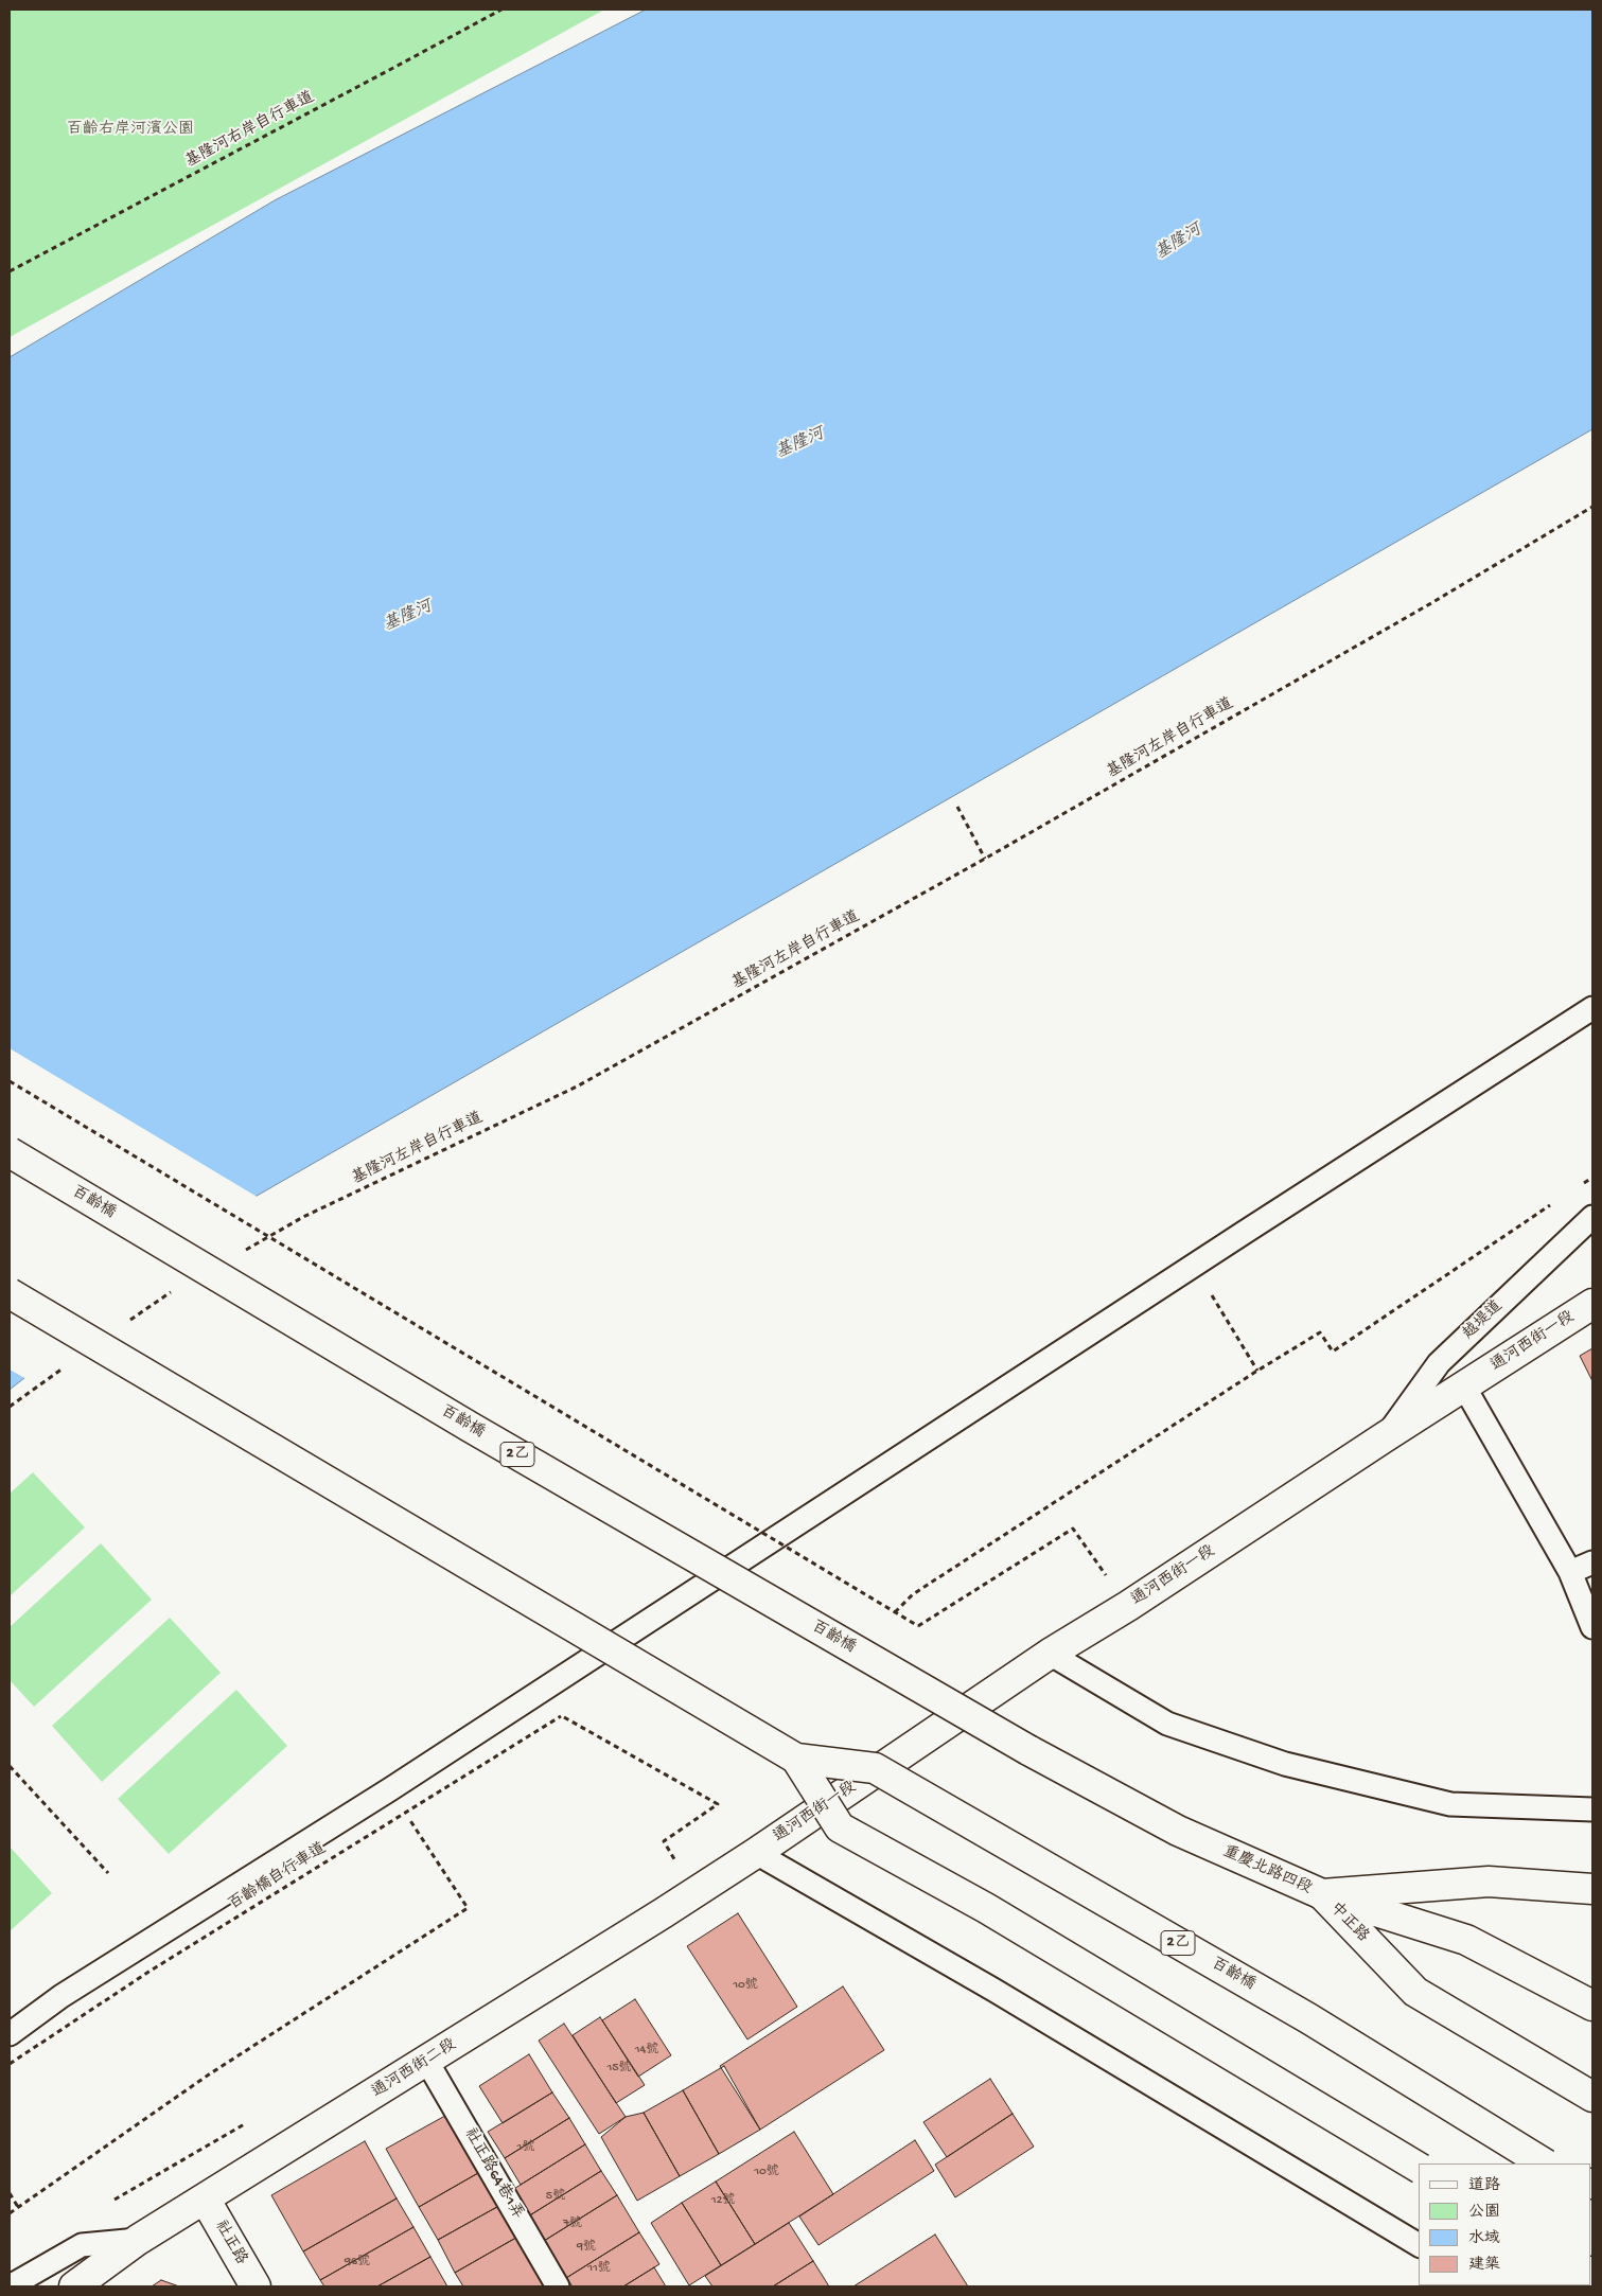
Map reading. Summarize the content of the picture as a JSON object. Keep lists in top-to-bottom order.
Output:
{
  "streets": {
    "main road": [
      "百齡橋",
      "通河西街一段",
      "2乙",
      "重慶北路四段",
      "中正路",
      "通河西街二段",
      "社正路"
    ],
    "lane": ["越堤道", "社正路64巷1弄"],
    "path": ["基隆河右岸自行車道", "基隆河左岸自行車道", "百齡橋自行車道"]
  },
  "crossings": [
    ["百齡橋", "重慶北路四段"],
    ["越堤道", "通河西街一段"],
    ["通河西街一段", "通河西街二段"],
    ["重慶北路四段", "中正路"],
    ["通河西街二段", "社正路64巷1弄"],
    ["通河西街二段", "社正路"]
  ],
  "water": ["基隆河"],
  "parks": ["百齡右岸河濱公園"],
  "house_numbers": [
    "10號",
    "14號",
    "15號",
    "1號",
    "10號",
    "5號",
    "12號",
    "7號",
    "9號",
    "96號",
    "11號"
  ],
  "legend": [
    "道路",
    "公園",
    "水域",
    "建築"
  ]
}
